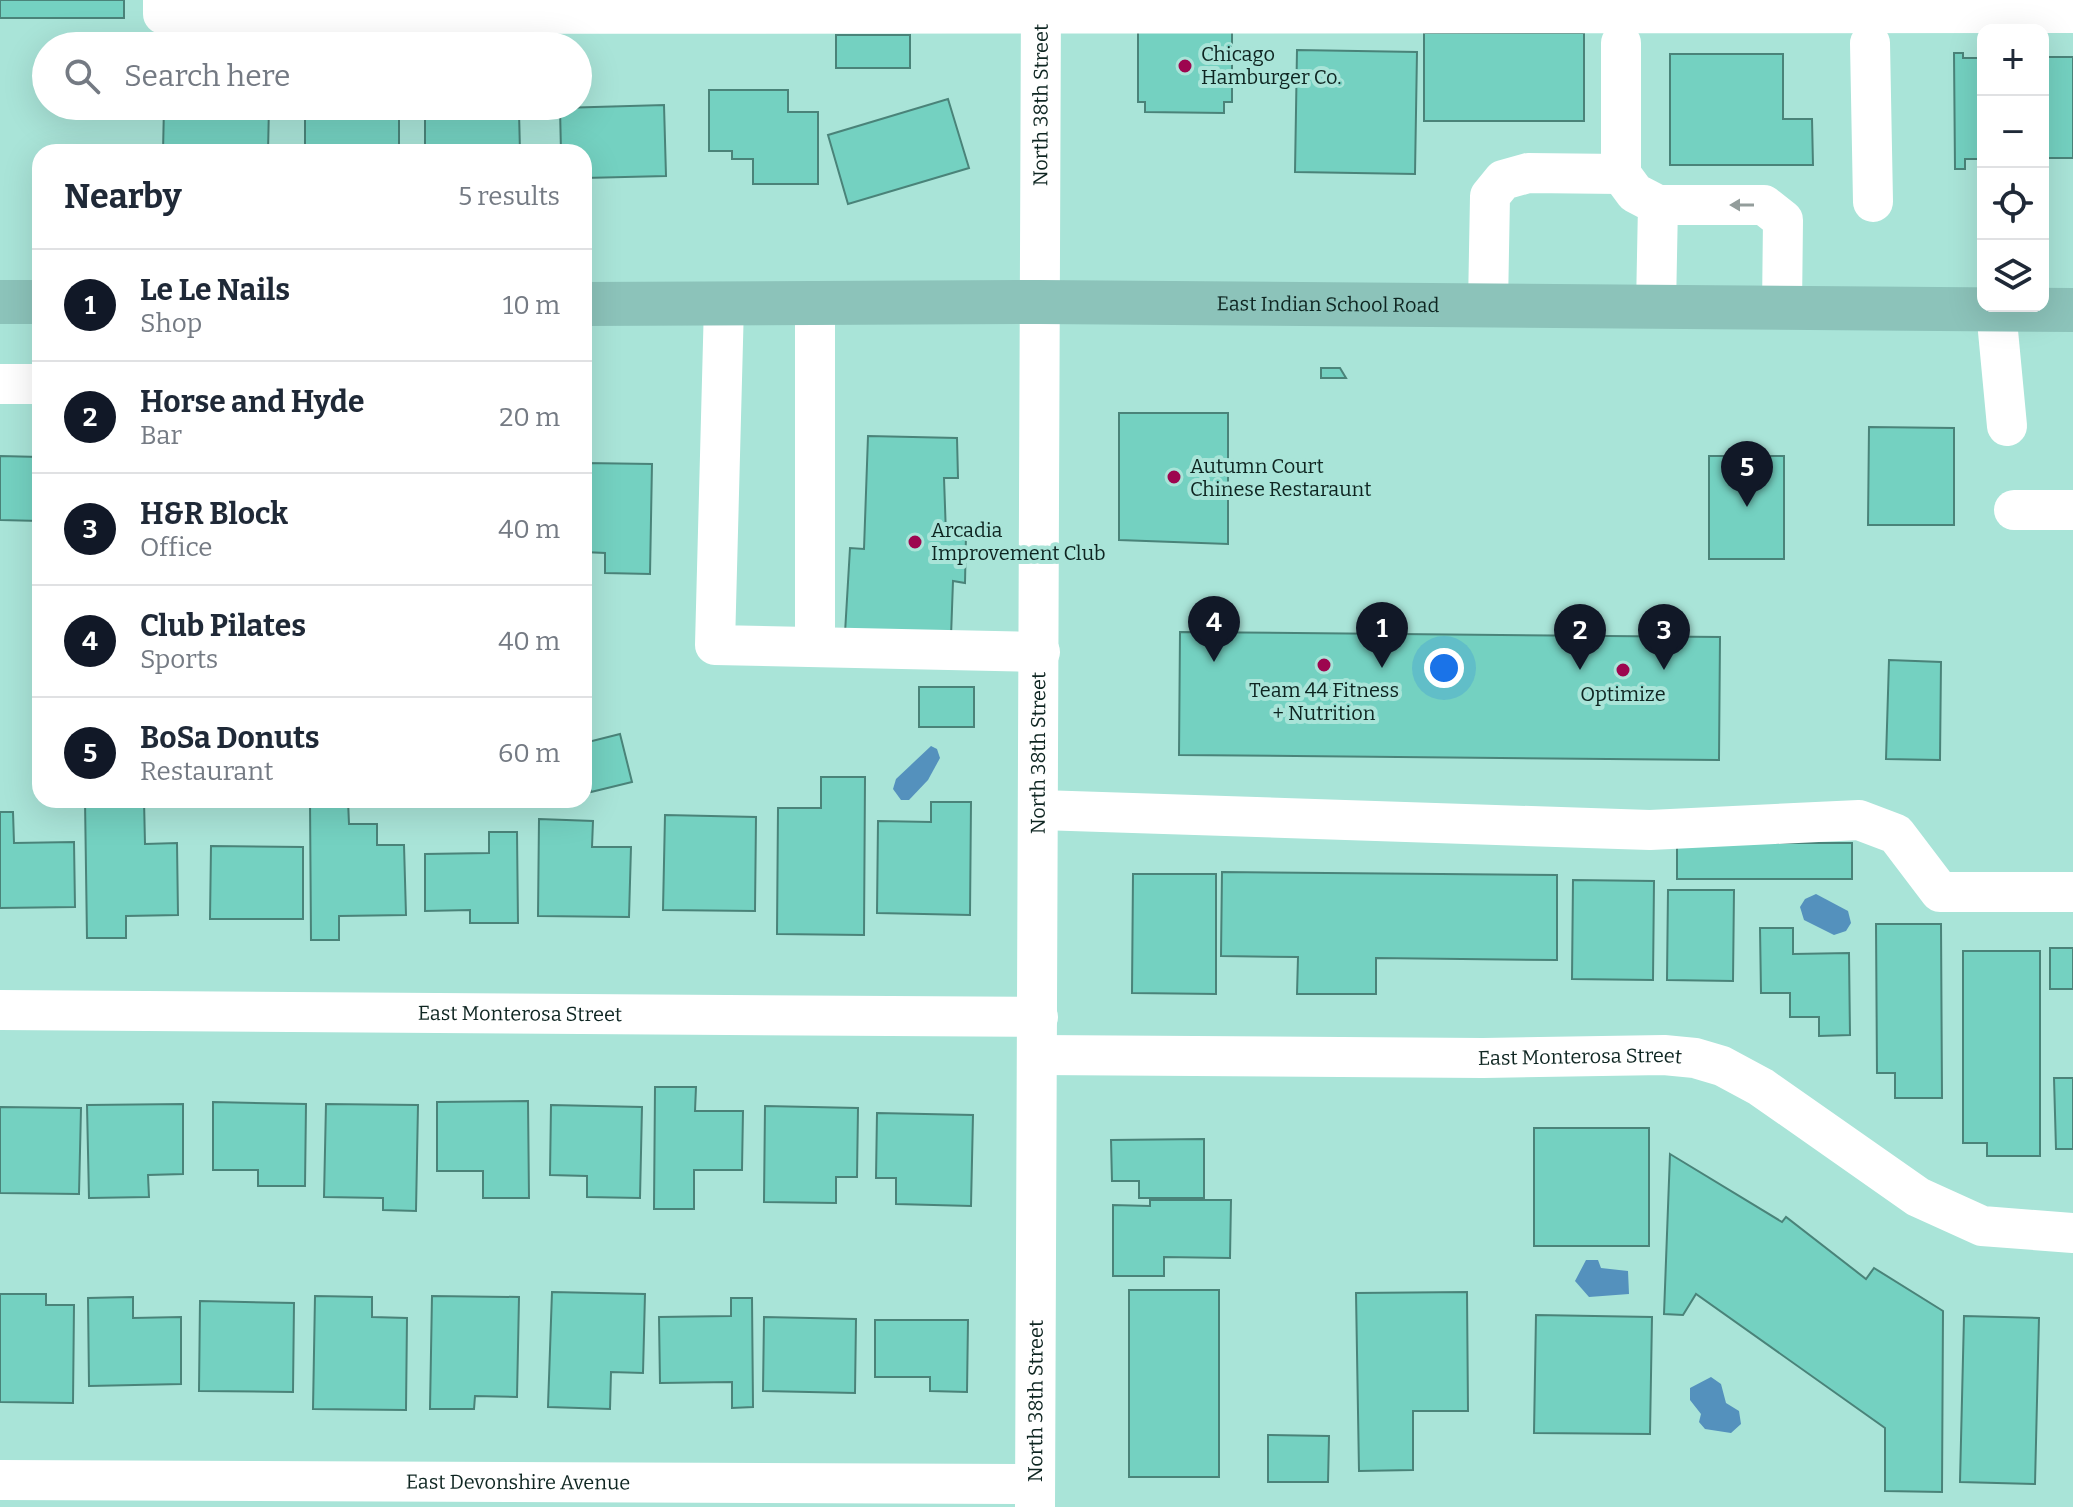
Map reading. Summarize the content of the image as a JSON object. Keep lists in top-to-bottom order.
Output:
{
  "streets": {
    "main road": ["East Indian School Road"],
    "street": ["North 38th Street", "East Monterosa Street", "East Devonshire Avenue"]
  },
  "crossings": [
    ["North 38th Street", "East Indian School Road"],
    ["North 38th Street", "East Monterosa Street"],
    ["North 38th Street", "East Devonshire Avenue"]
  ],
  "places": [
    "Chicago Hamburger Co.",
    "Autumn Court Chinese Restaraunt",
    "Arcadia Improvement Club",
    "Team 44 Fitness + Nutrition",
    "Optimize"
  ],
  "page": {
    "map_buttons": ["+", "−"],
    "search": "Search here",
    "heading": ["Nearby", "5 results"],
    "list": [
      {
        "mark": "1",
        "name": "Le Le Nails",
        "note": "Shop",
        "value": "10 m"
      },
      {
        "mark": "2",
        "name": "Horse and Hyde",
        "note": "Bar",
        "value": "20 m"
      },
      {
        "mark": "3",
        "name": "H&R Block",
        "note": "Office",
        "value": "40 m"
      },
      {
        "mark": "4",
        "name": "Club Pilates",
        "note": "Sports",
        "value": "40 m"
      },
      {
        "mark": "5",
        "name": "BoSa Donuts",
        "note": "Restaurant",
        "value": "60 m"
      }
    ],
    "pins": [
      "5",
      "4",
      "1",
      "2",
      "3"
    ]
  }
}
